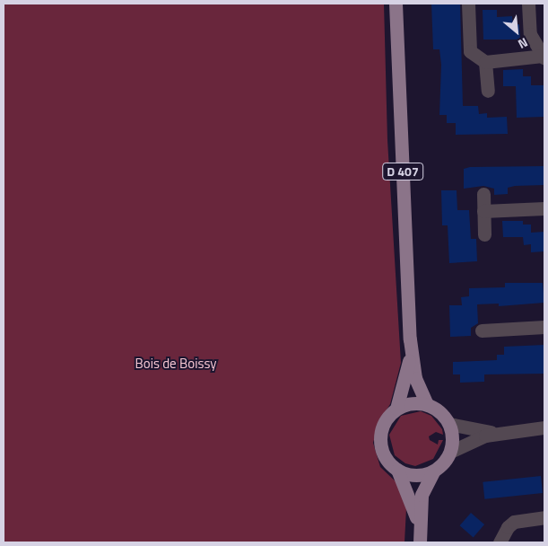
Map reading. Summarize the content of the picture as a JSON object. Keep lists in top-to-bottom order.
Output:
{
  "streets": {
    "main road": ["D 407"]
  },
  "parks": ["Bois de Boissy"],
  "north": "bottom right"
}
